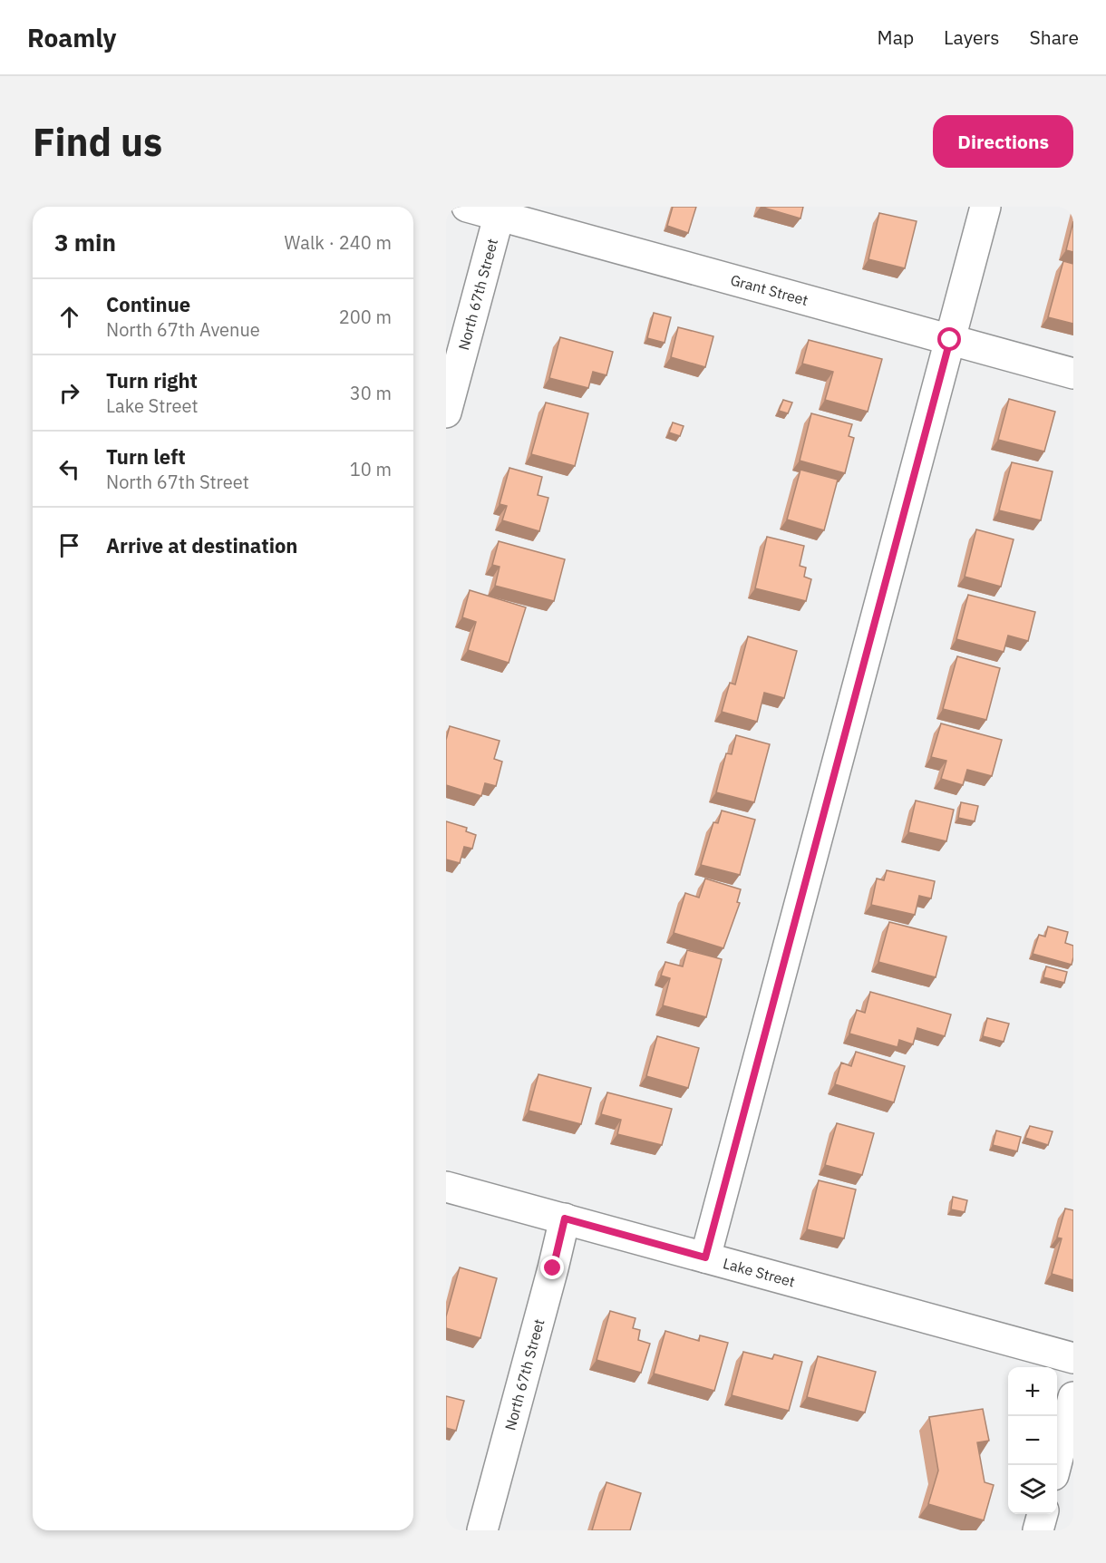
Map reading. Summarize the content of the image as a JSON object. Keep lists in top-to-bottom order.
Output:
{
  "streets": {
    "street": ["Grant Street", "North 67th Street", "Lake Street"]
  },
  "crossings": [
    ["Grant Street", "North 67th Street"],
    ["North 67th Street", "Lake Street"]
  ],
  "page": {
    "header": "Roamly",
    "nav": ["Map", "Layers", "Share"],
    "buttons": "Directions",
    "title": "Find us",
    "heading": ["3 min", "Walk · 240 m"],
    "list": [
      ["Continue", "North 67th Avenue", "200 m"],
      ["Turn right", "Lake Street", "30 m"],
      ["Turn left", "North 67th Street", "10 m"],
      "Arrive at destination"
    ],
    "map_buttons": ["+", "−"]
  }
}
